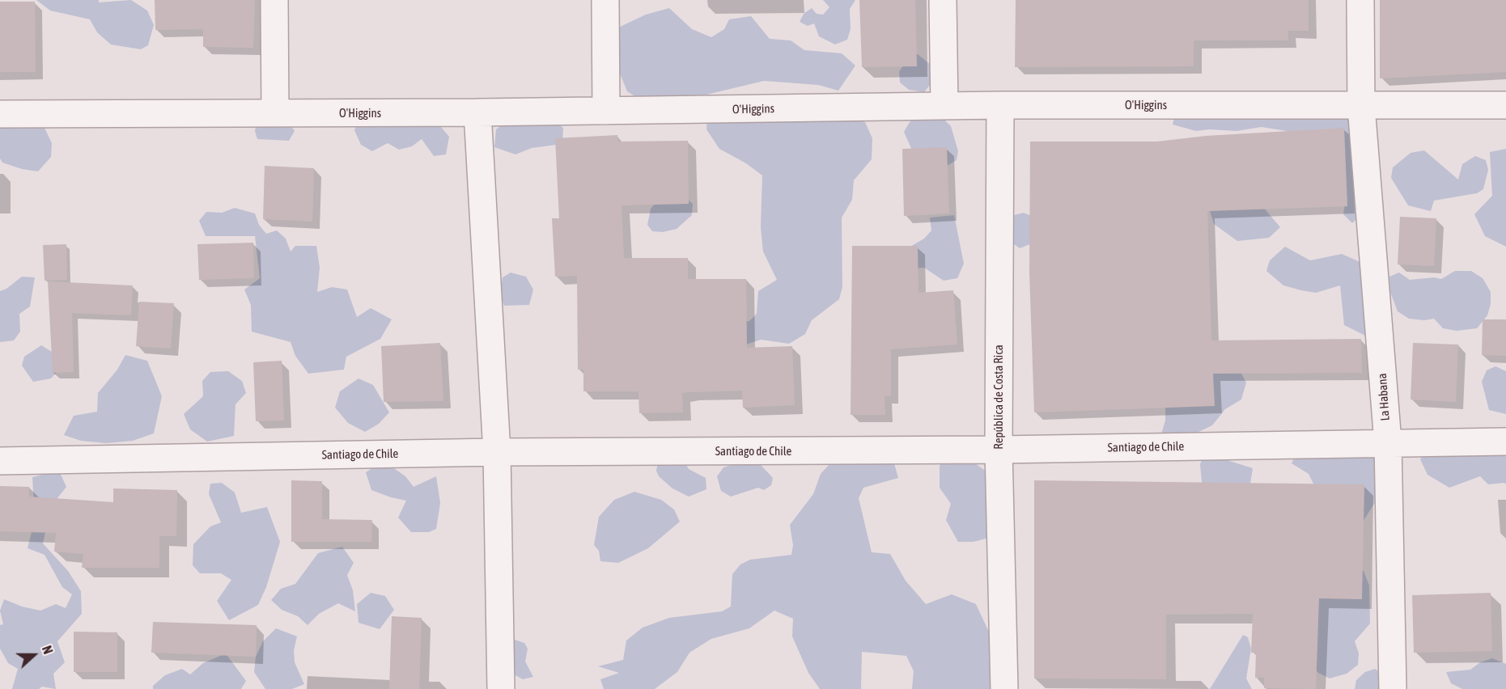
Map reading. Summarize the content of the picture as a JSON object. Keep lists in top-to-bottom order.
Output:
{
  "streets": {
    "street": [
      "O'Higgins",
      "República de Costa Rica",
      "La Habana",
      "Santiago de Chile"
    ]
  },
  "crossings": [
    ["O'Higgins", "República de Costa Rica"],
    ["O'Higgins", "La Habana"],
    ["República de Costa Rica", "Santiago de Chile"],
    ["La Habana", "Santiago de Chile"]
  ],
  "north": "right"
}
